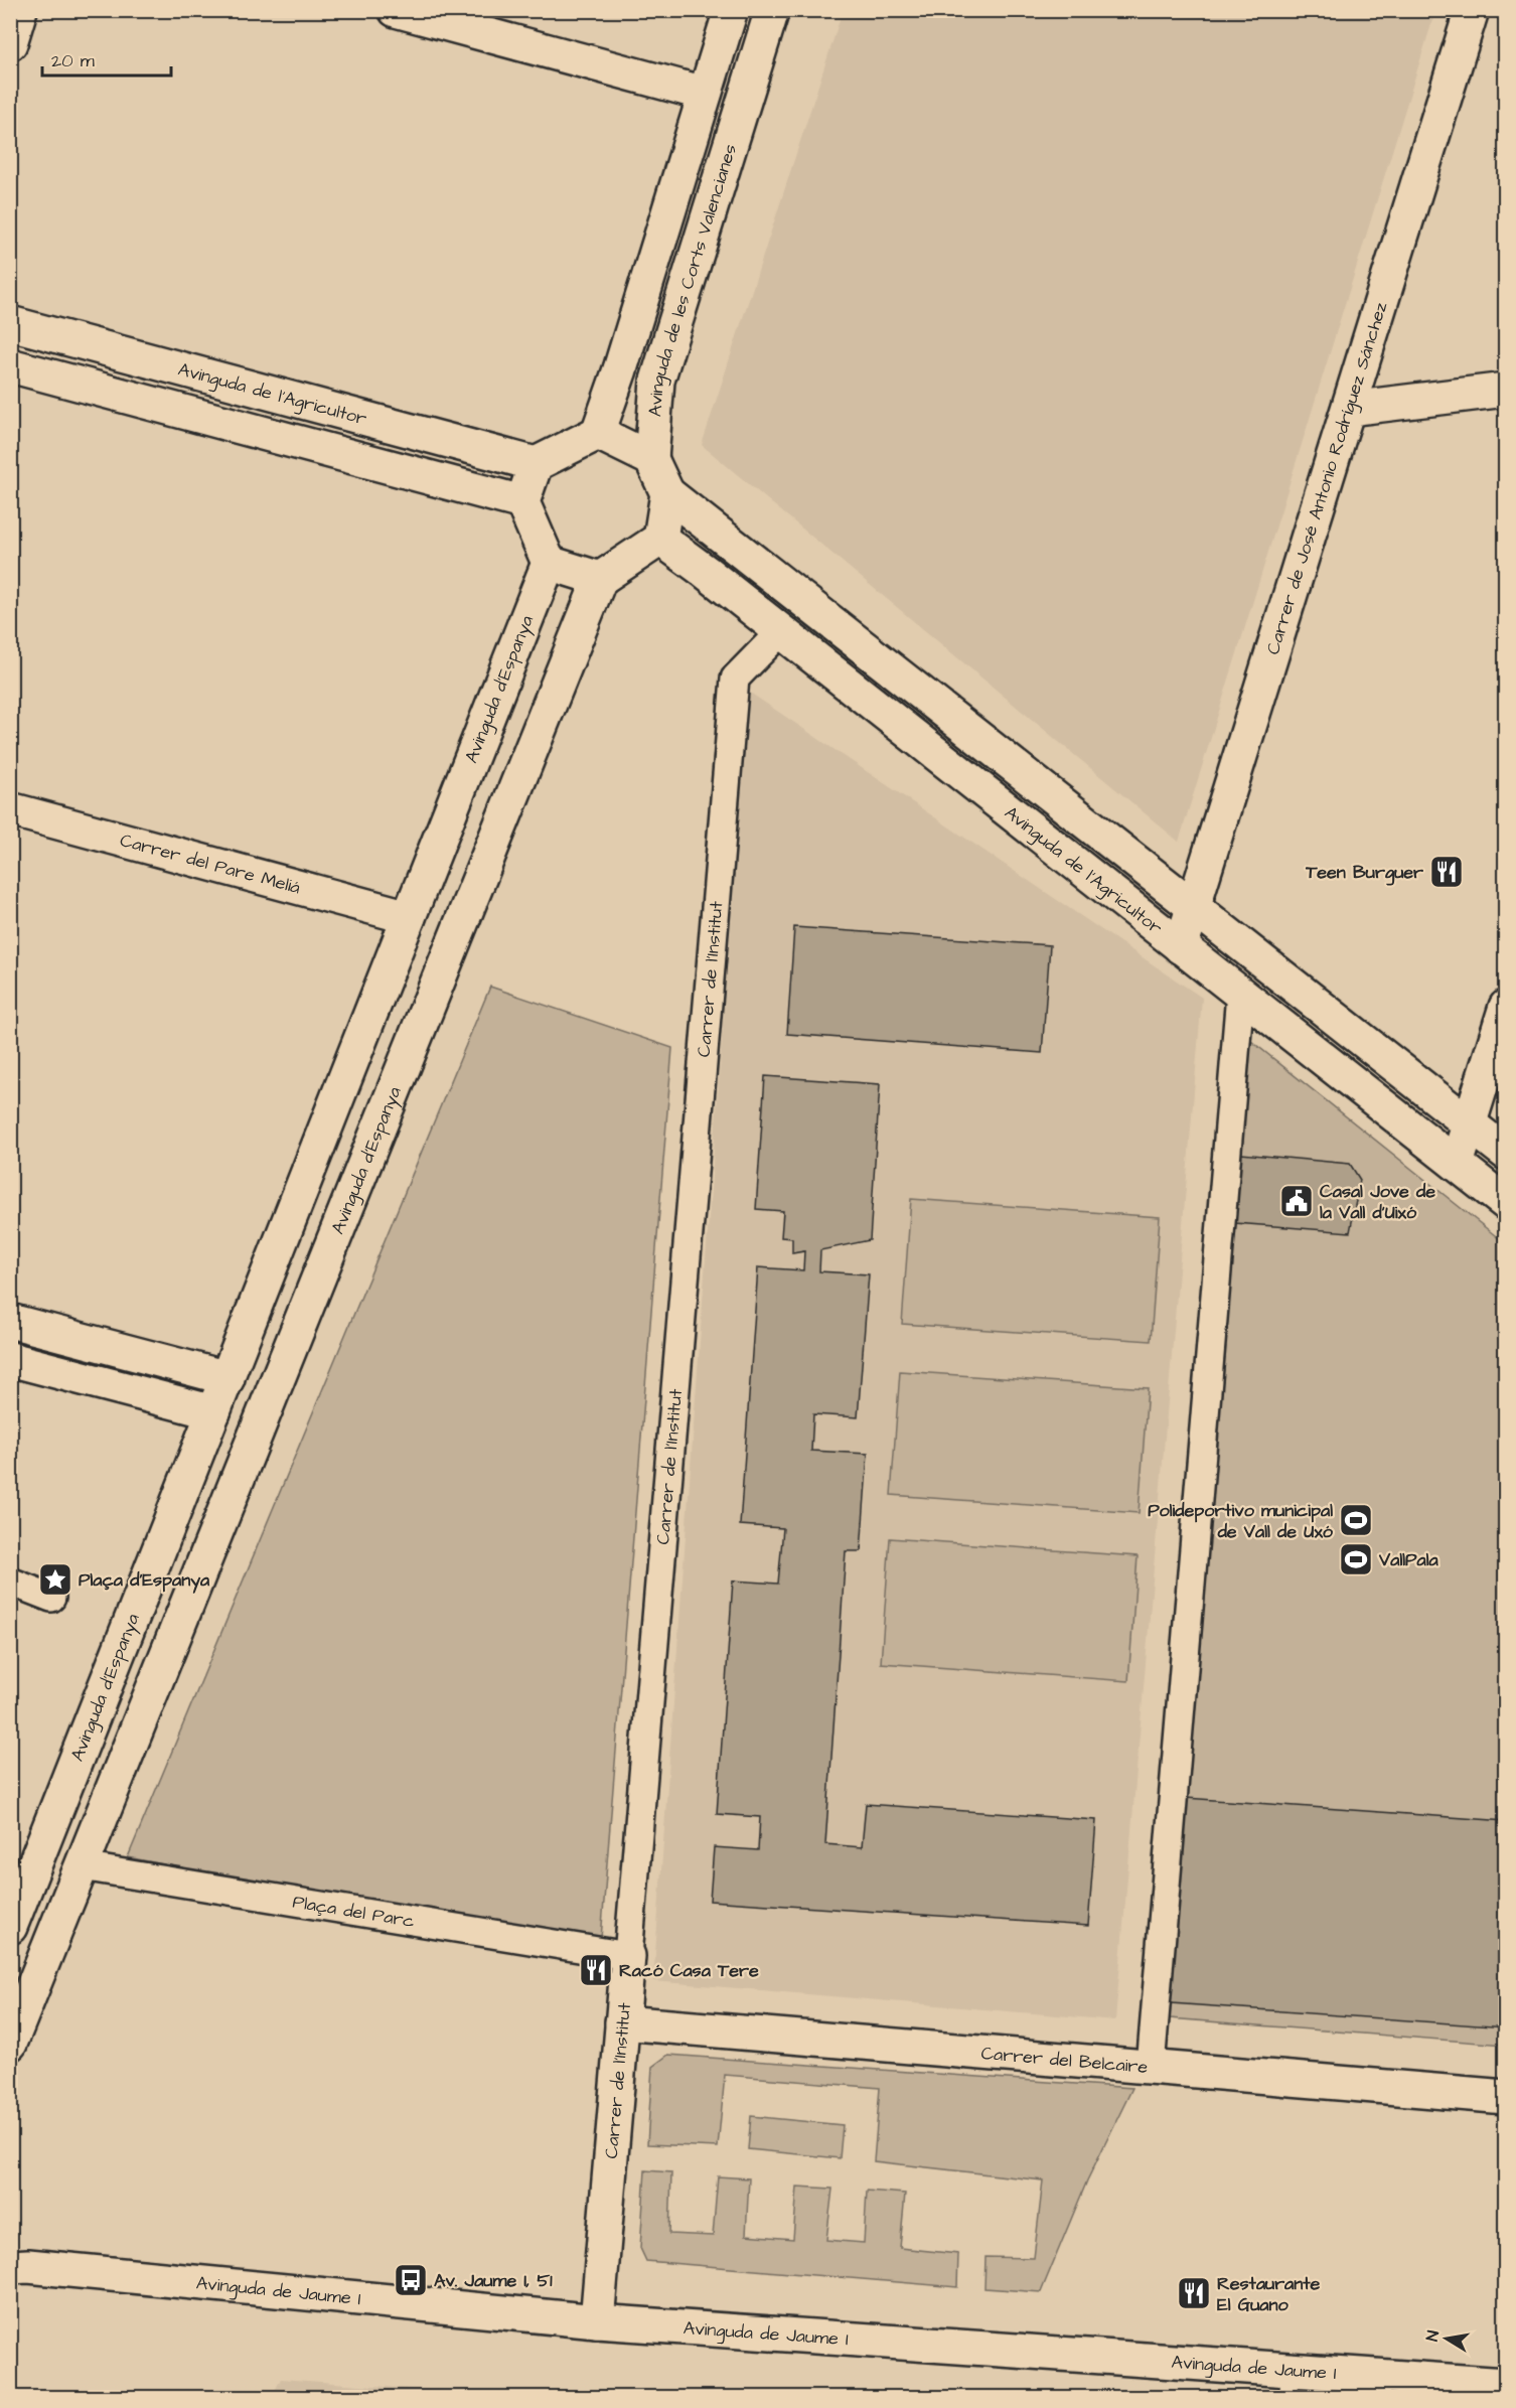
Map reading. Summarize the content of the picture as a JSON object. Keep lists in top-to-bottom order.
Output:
{
  "streets": {
    "street": [
      "Avinguda de les Corts Valencianes",
      "Avinguda de l'Agricultor",
      "Carrer de José Antonio Rodríguez Sánchez",
      "Avinguda d'Espanya",
      "Carrer del Pare Meliá",
      "Carrer de l'Institut",
      "Plaça del Parc",
      "Carrer del Belcaire",
      "Avinguda de Jaume I"
    ]
  },
  "crossings": [
    ["Avinguda de les Corts Valencianes", "Avinguda de l'Agricultor"],
    ["Avinguda de les Corts Valencianes", "Avinguda d'Espanya"],
    ["Avinguda de l'Agricultor", "Carrer de José Antonio Rodríguez Sánchez"],
    ["Avinguda de l'Agricultor", "Avinguda d'Espanya"],
    ["Avinguda de l'Agricultor", "Carrer de l'Institut"],
    ["Avinguda d'Espanya", "Carrer del Pare Meliá"],
    ["Avinguda d'Espanya", "Plaça del Parc"],
    ["Carrer de l'Institut", "Plaça del Parc"],
    ["Carrer de l'Institut", "Carrer del Belcaire"],
    ["Carrer de l'Institut", "Avinguda de Jaume I"]
  ],
  "places": {
    "restaurant": ["Teen Burguer", "Racó Casa Tere", "Restaurante El Guano"],
    "public building": ["Casal Jove de la Vall d’Uixó"],
    "sports": ["Polideportivo municipal de Vall de Uxó", "VallPala"],
    "place": ["Plaça d'Espanya"],
    "bus stop": ["Av. Jaume I, 51"]
  },
  "scale_bar": "20 m",
  "north": "left"
}
